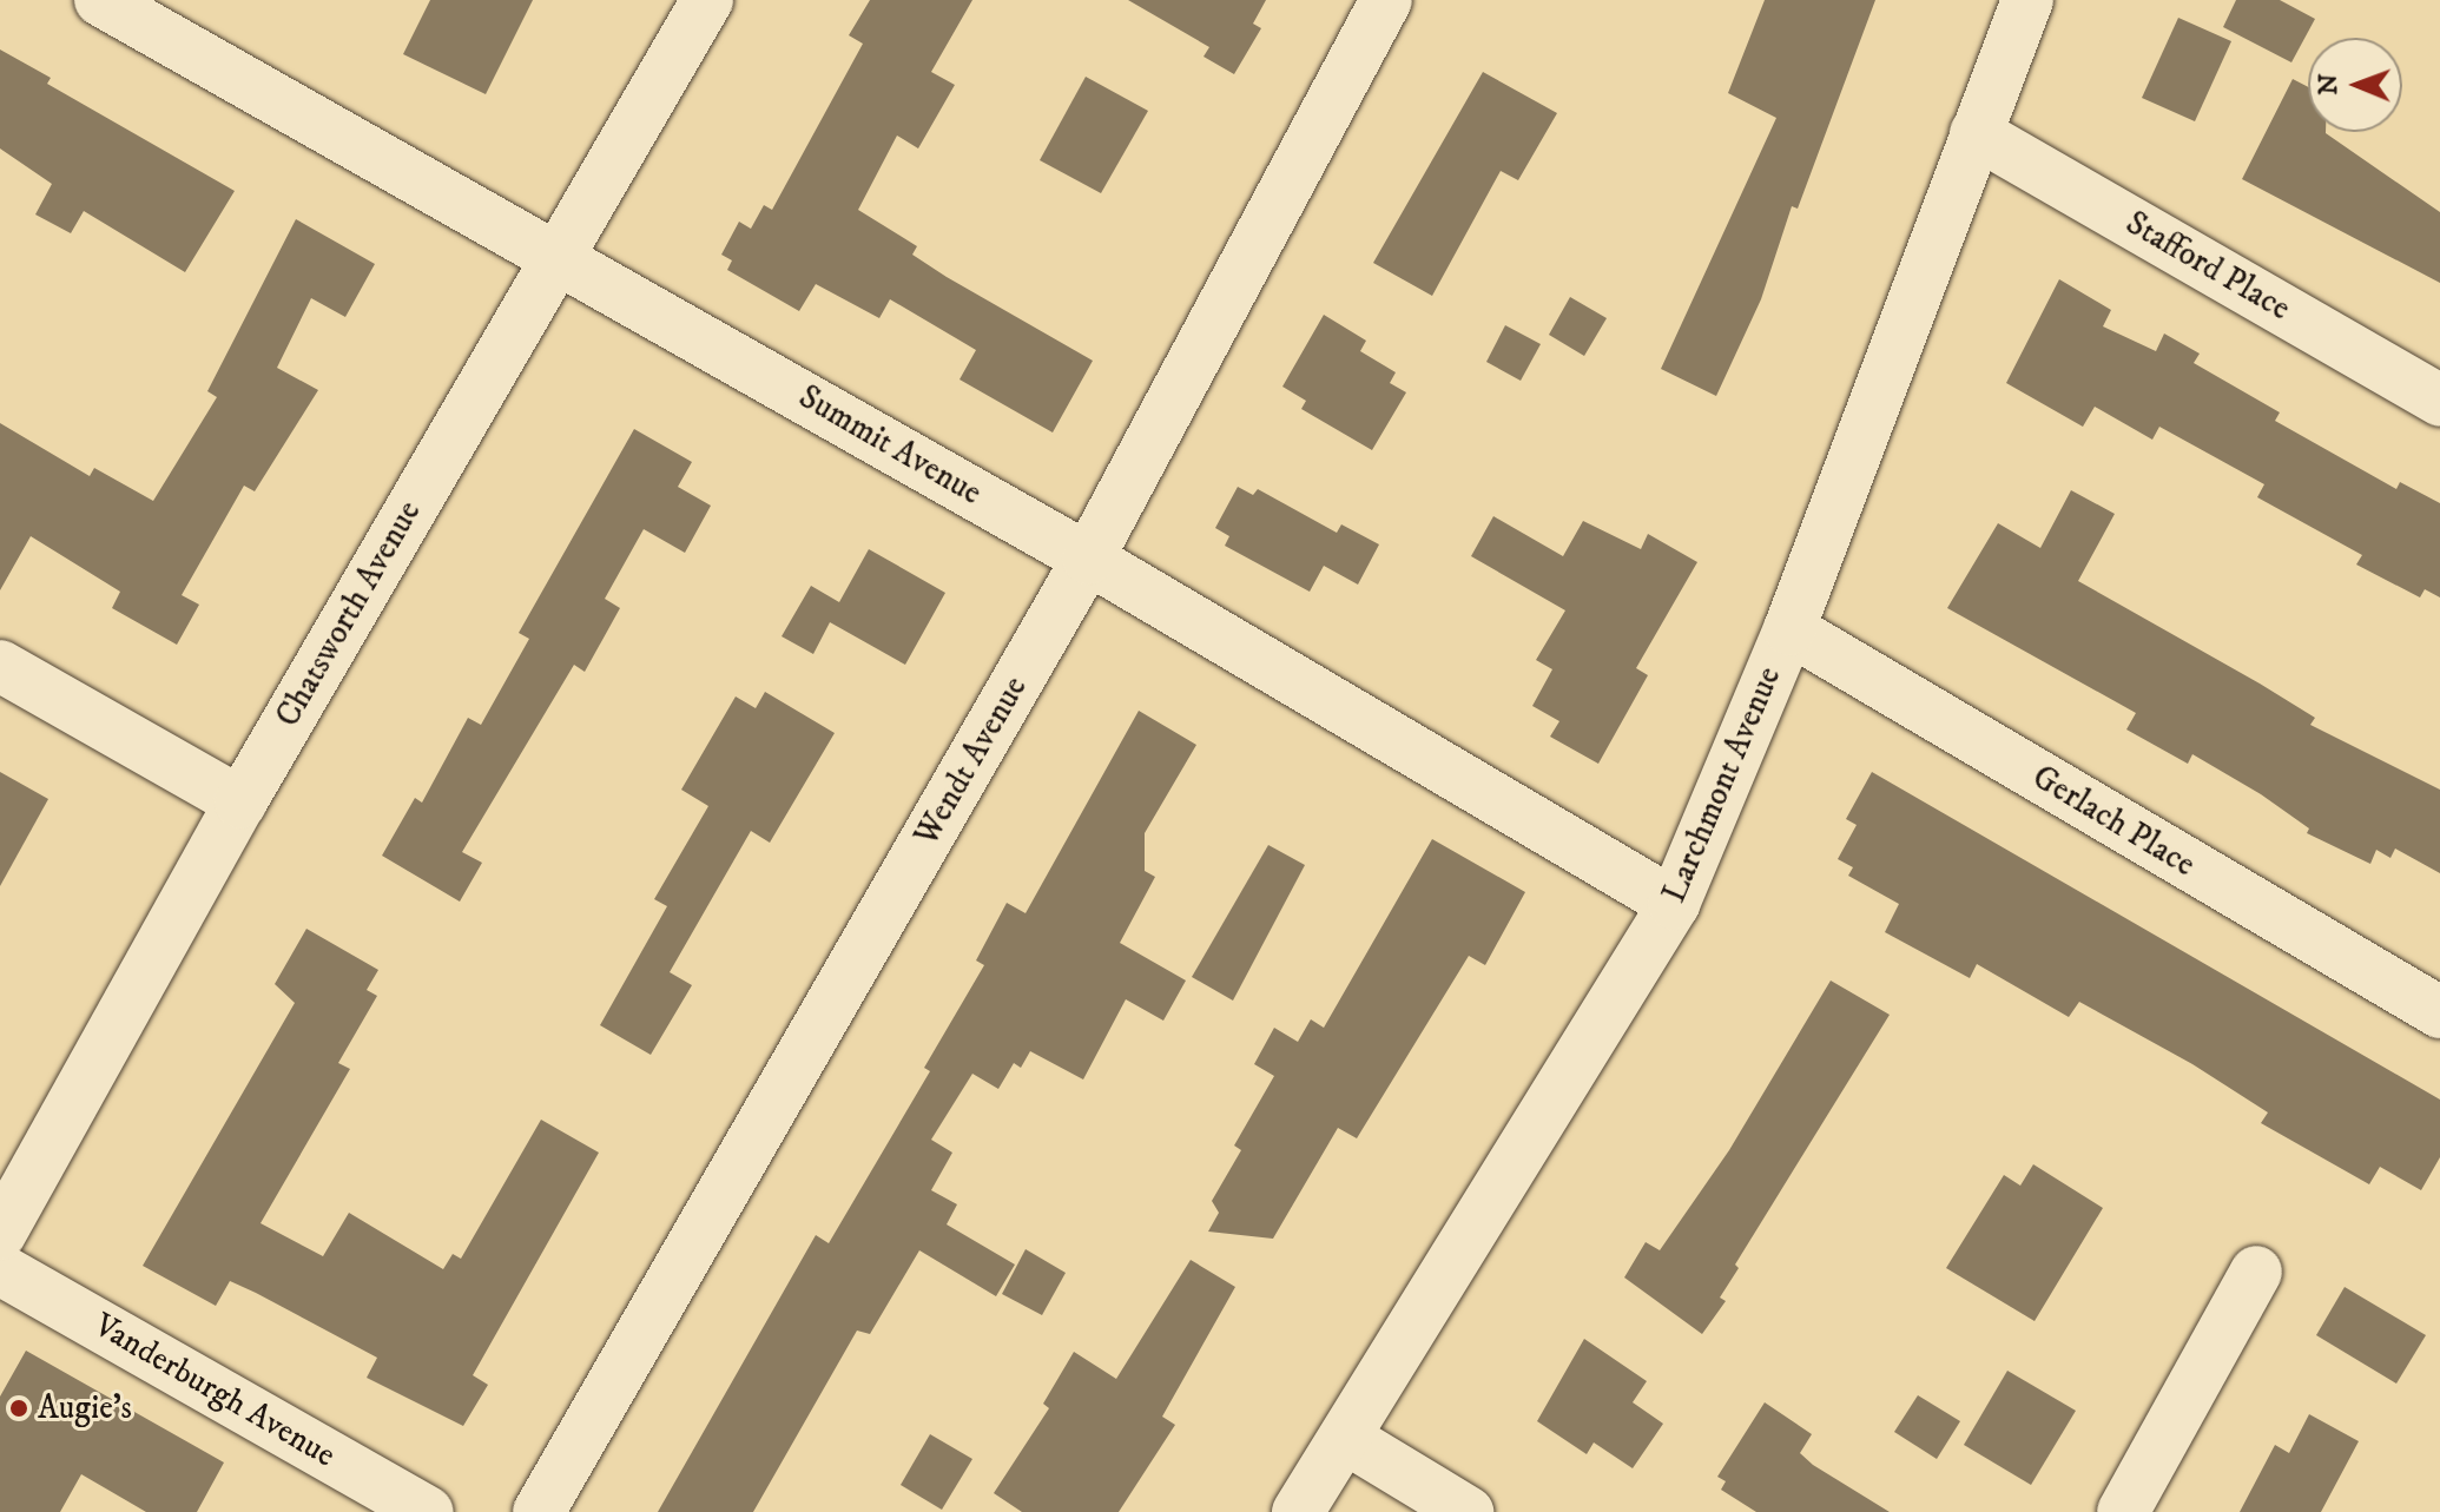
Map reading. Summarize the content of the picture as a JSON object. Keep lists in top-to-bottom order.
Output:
{
  "streets": {
    "street": [
      "Stafford Place",
      "Summit Avenue",
      "Chatsworth Avenue",
      "Wendt Avenue",
      "Larchmont Avenue",
      "Gerlach Place",
      "Vanderburgh Avenue"
    ]
  },
  "crossings": [
    ["Stafford Place", "Larchmont Avenue"],
    ["Summit Avenue", "Chatsworth Avenue"],
    ["Summit Avenue", "Wendt Avenue"],
    ["Summit Avenue", "Larchmont Avenue"],
    ["Larchmont Avenue", "Gerlach Place"]
  ],
  "places": ["Augie's"],
  "north": "left"
}
